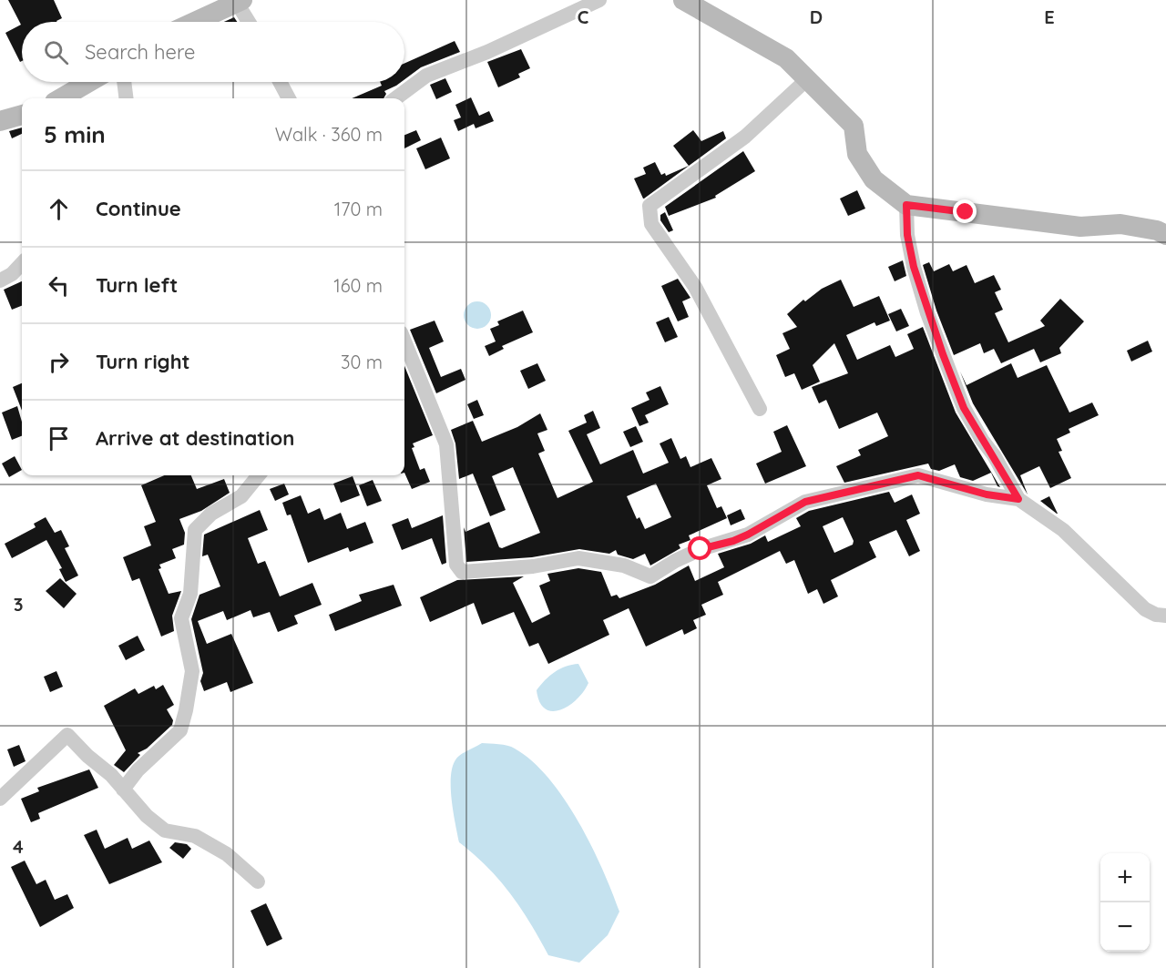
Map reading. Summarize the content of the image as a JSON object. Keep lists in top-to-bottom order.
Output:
{
  "page": {
    "search": "Search here",
    "heading": ["5 min", "Walk · 360 m"],
    "list": [
      ["Continue", "170 m"],
      ["Turn left", "160 m"],
      ["Turn right", "30 m"],
      "Arrive at destination"
    ],
    "map_buttons": ["+", "−"]
  },
  "grid": {
    "columns": ["C", "D", "E"],
    "rows": ["3", "4"]
  }
}
